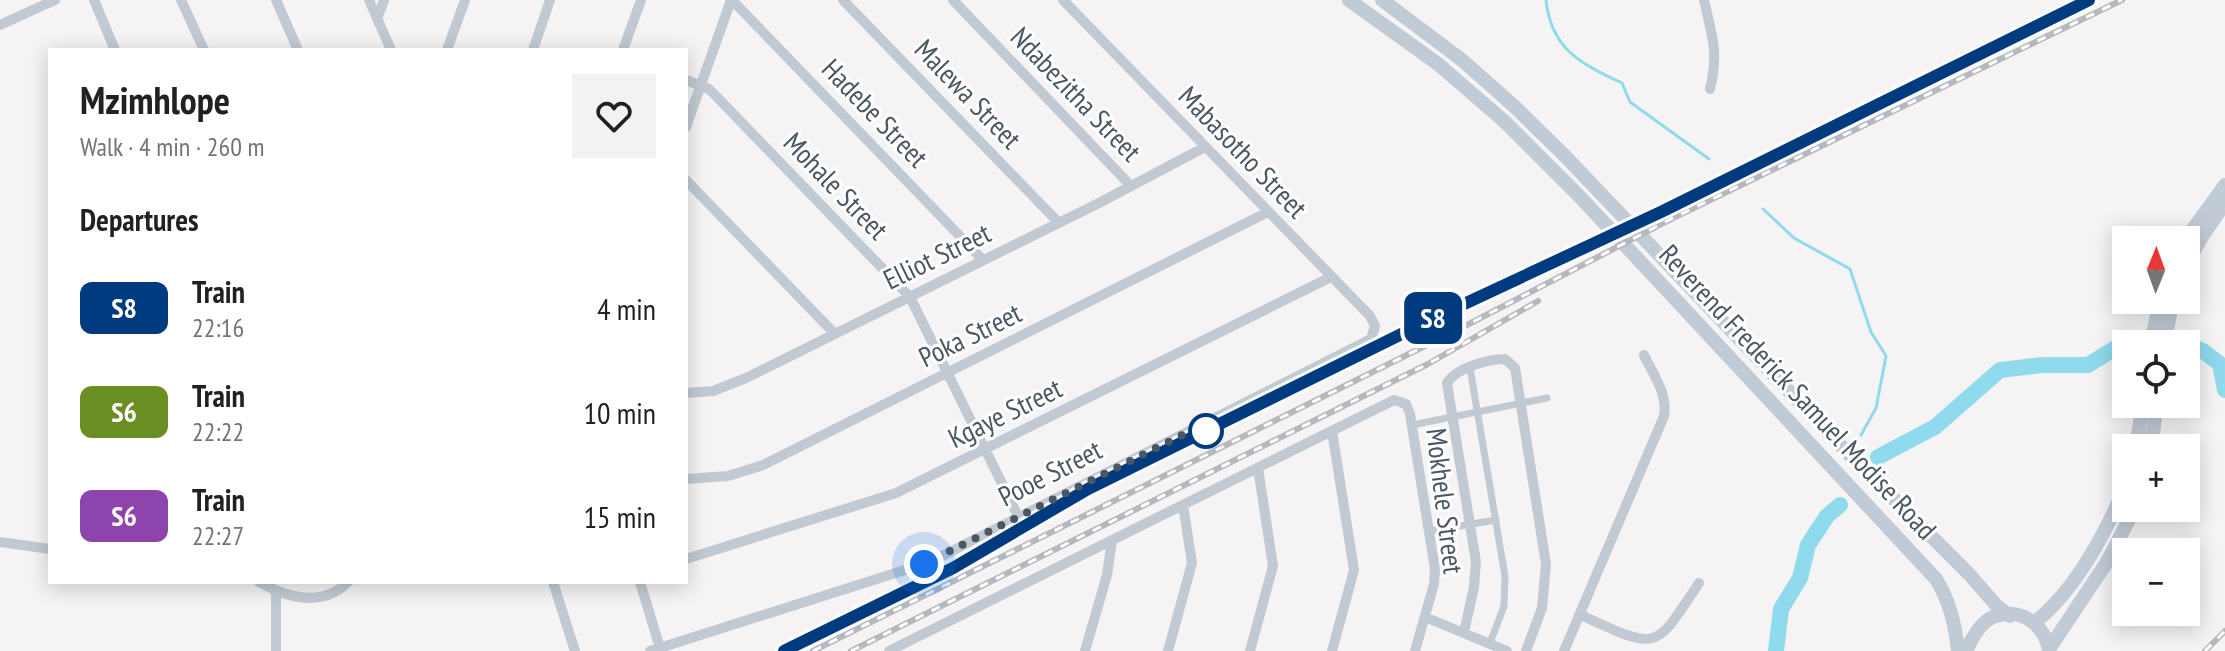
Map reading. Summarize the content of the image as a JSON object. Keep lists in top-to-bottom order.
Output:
{
  "streets": {
    "main road": ["Reverend Frederick Samuel Modise Road"],
    "street": [
      "Malewa Street",
      "Ndabezitha Street",
      "Hadebe Street",
      "Mabasotho Street",
      "Mohale Street",
      "Elliot Street",
      "Poka Street",
      "Kgaye Street",
      "Pooe Street",
      "Mokhele Street"
    ]
  },
  "crossings": [
    ["Malewa Street", "Elliot Street"],
    ["Ndabezitha Street", "Elliot Street"],
    ["Hadebe Street", "Elliot Street"],
    ["Mabasotho Street", "Elliot Street"],
    ["Mabasotho Street", "Poka Street"],
    ["Mabasotho Street", "Kgaye Street"],
    ["Mabasotho Street", "Pooe Street"],
    ["Mohale Street", "Elliot Street"],
    ["Mohale Street", "Poka Street"],
    ["Mohale Street", "Kgaye Street"],
    ["Mohale Street", "Pooe Street"]
  ],
  "north": "top",
  "page": {
    "on_map": "S8",
    "heading": [
      ["Mzimhlope", "Walk · 4 min · 260 m"],
      "Departures"
    ],
    "map_buttons": ["+", "−"],
    "list": [
      {
        "mark": "S8",
        "name": "Train",
        "note": "22:16",
        "value": "4 min"
      },
      {
        "mark": "S6",
        "name": "Train",
        "note": "22:22",
        "value": "10 min"
      },
      {
        "mark": "S6",
        "name": "Train",
        "note": "22:27",
        "value": "15 min"
      }
    ]
  }
}
